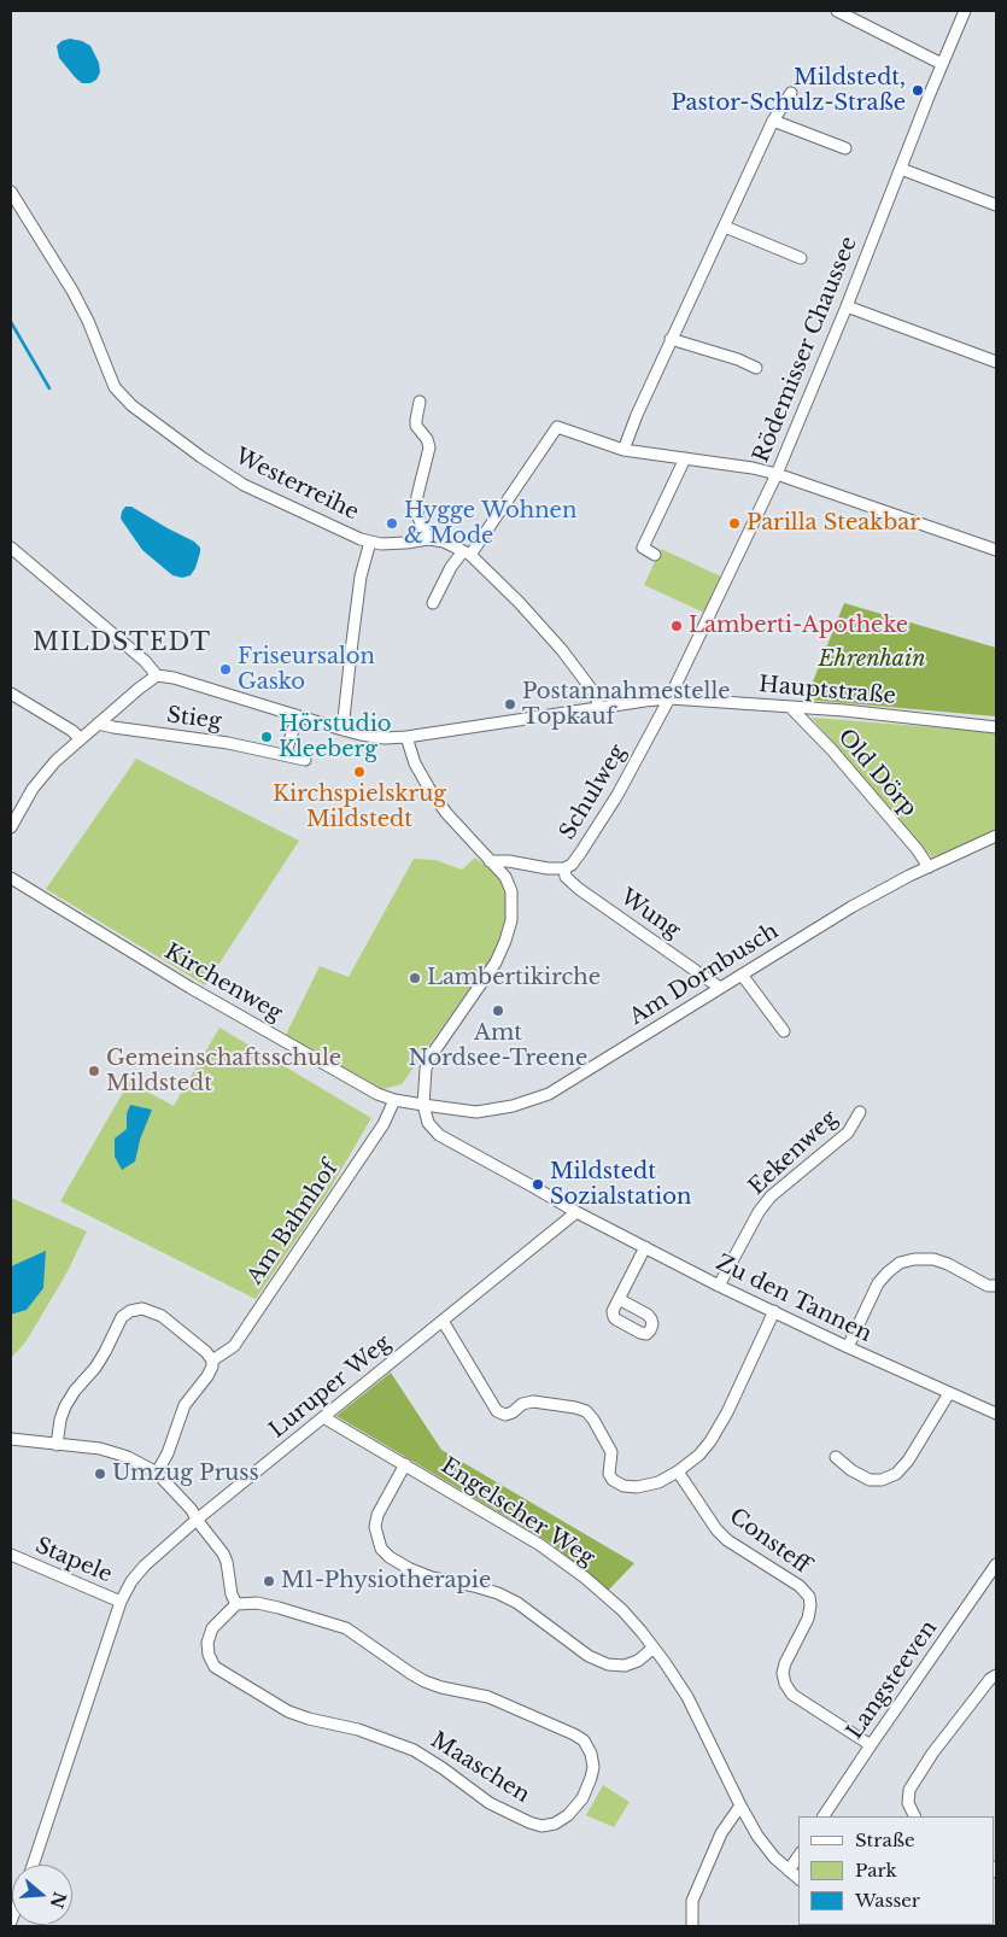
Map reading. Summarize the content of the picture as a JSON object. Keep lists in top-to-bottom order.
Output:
{
  "streets": {
    "street": [
      "Rödemisser Chaussee",
      "Westerreihe",
      "Hauptstraße",
      "Stieg",
      "Old Dörp",
      "Schulweg",
      "Wung",
      "Am Dornbusch",
      "Kirchenweg",
      "Eekenweg",
      "Am Bahnhof",
      "Zu den Tannen",
      "Luruper Weg",
      "Engelscher Weg",
      "Consteff",
      "Stapele",
      "Langsteeven",
      "Maaschen"
    ]
  },
  "crossings": [
    ["Rödemisser Chaussee", "Hauptstraße"],
    ["Rödemisser Chaussee", "Schulweg"],
    ["Westerreihe", "Hauptstraße"],
    ["Hauptstraße", "Old Dörp"],
    ["Hauptstraße", "Schulweg"],
    ["Old Dörp", "Am Dornbusch"],
    ["Schulweg", "Wung"],
    ["Wung", "Am Dornbusch"],
    ["Am Dornbusch", "Kirchenweg"],
    ["Kirchenweg", "Am Bahnhof"],
    ["Eekenweg", "Zu den Tannen"],
    ["Zu den Tannen", "Luruper Weg"],
    ["Luruper Weg", "Engelscher Weg"],
    ["Luruper Weg", "Stapele"],
    ["Consteff", "Langsteeven"]
  ],
  "districts": ["MILDSTEDT"],
  "parks": ["Ehrenhain"],
  "places": [
    "Mildstedt, Pastor-Schulz-Straße",
    "Hygge Wohnen & Mode",
    "Parilla Steakbar",
    "Lamberti-Apotheke",
    "Friseursalon Gasko",
    "Postannahmestelle Topkauf",
    "Hörstudio Kleeberg",
    "Kirchspielskrug Mildstedt",
    "Lambertikirche",
    "Amt Nordsee-Treene",
    "Gemeinschaftsschule Mildstedt",
    "Mildstedt Sozialstation",
    "Umzug Pruss",
    "M1-Physiotherapie"
  ],
  "legend": ["Straße", "Park", "Wasser"],
  "north": "right"
}
